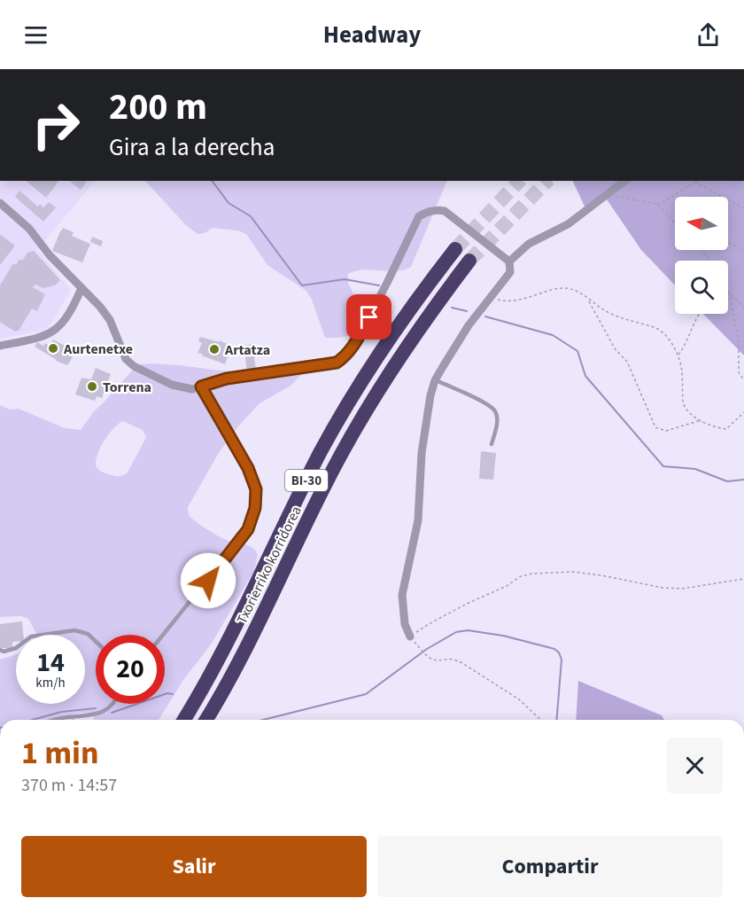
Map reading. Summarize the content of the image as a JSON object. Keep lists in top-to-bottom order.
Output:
{
  "streets": {
    "highway": ["BI-30", "Txorierriko korridorea"]
  },
  "places": ["Aurtenetxe", "Artatza", "Torrena"],
  "north": "left",
  "page": {
    "header": "Headway",
    "turn": ["200 m", "Gira a la derecha"],
    "speed": "14 km/h",
    "limit": "20",
    "heading": ["1 min", "370 m · 14:57"],
    "buttons": ["Salir", "Compartir"]
  }
}
